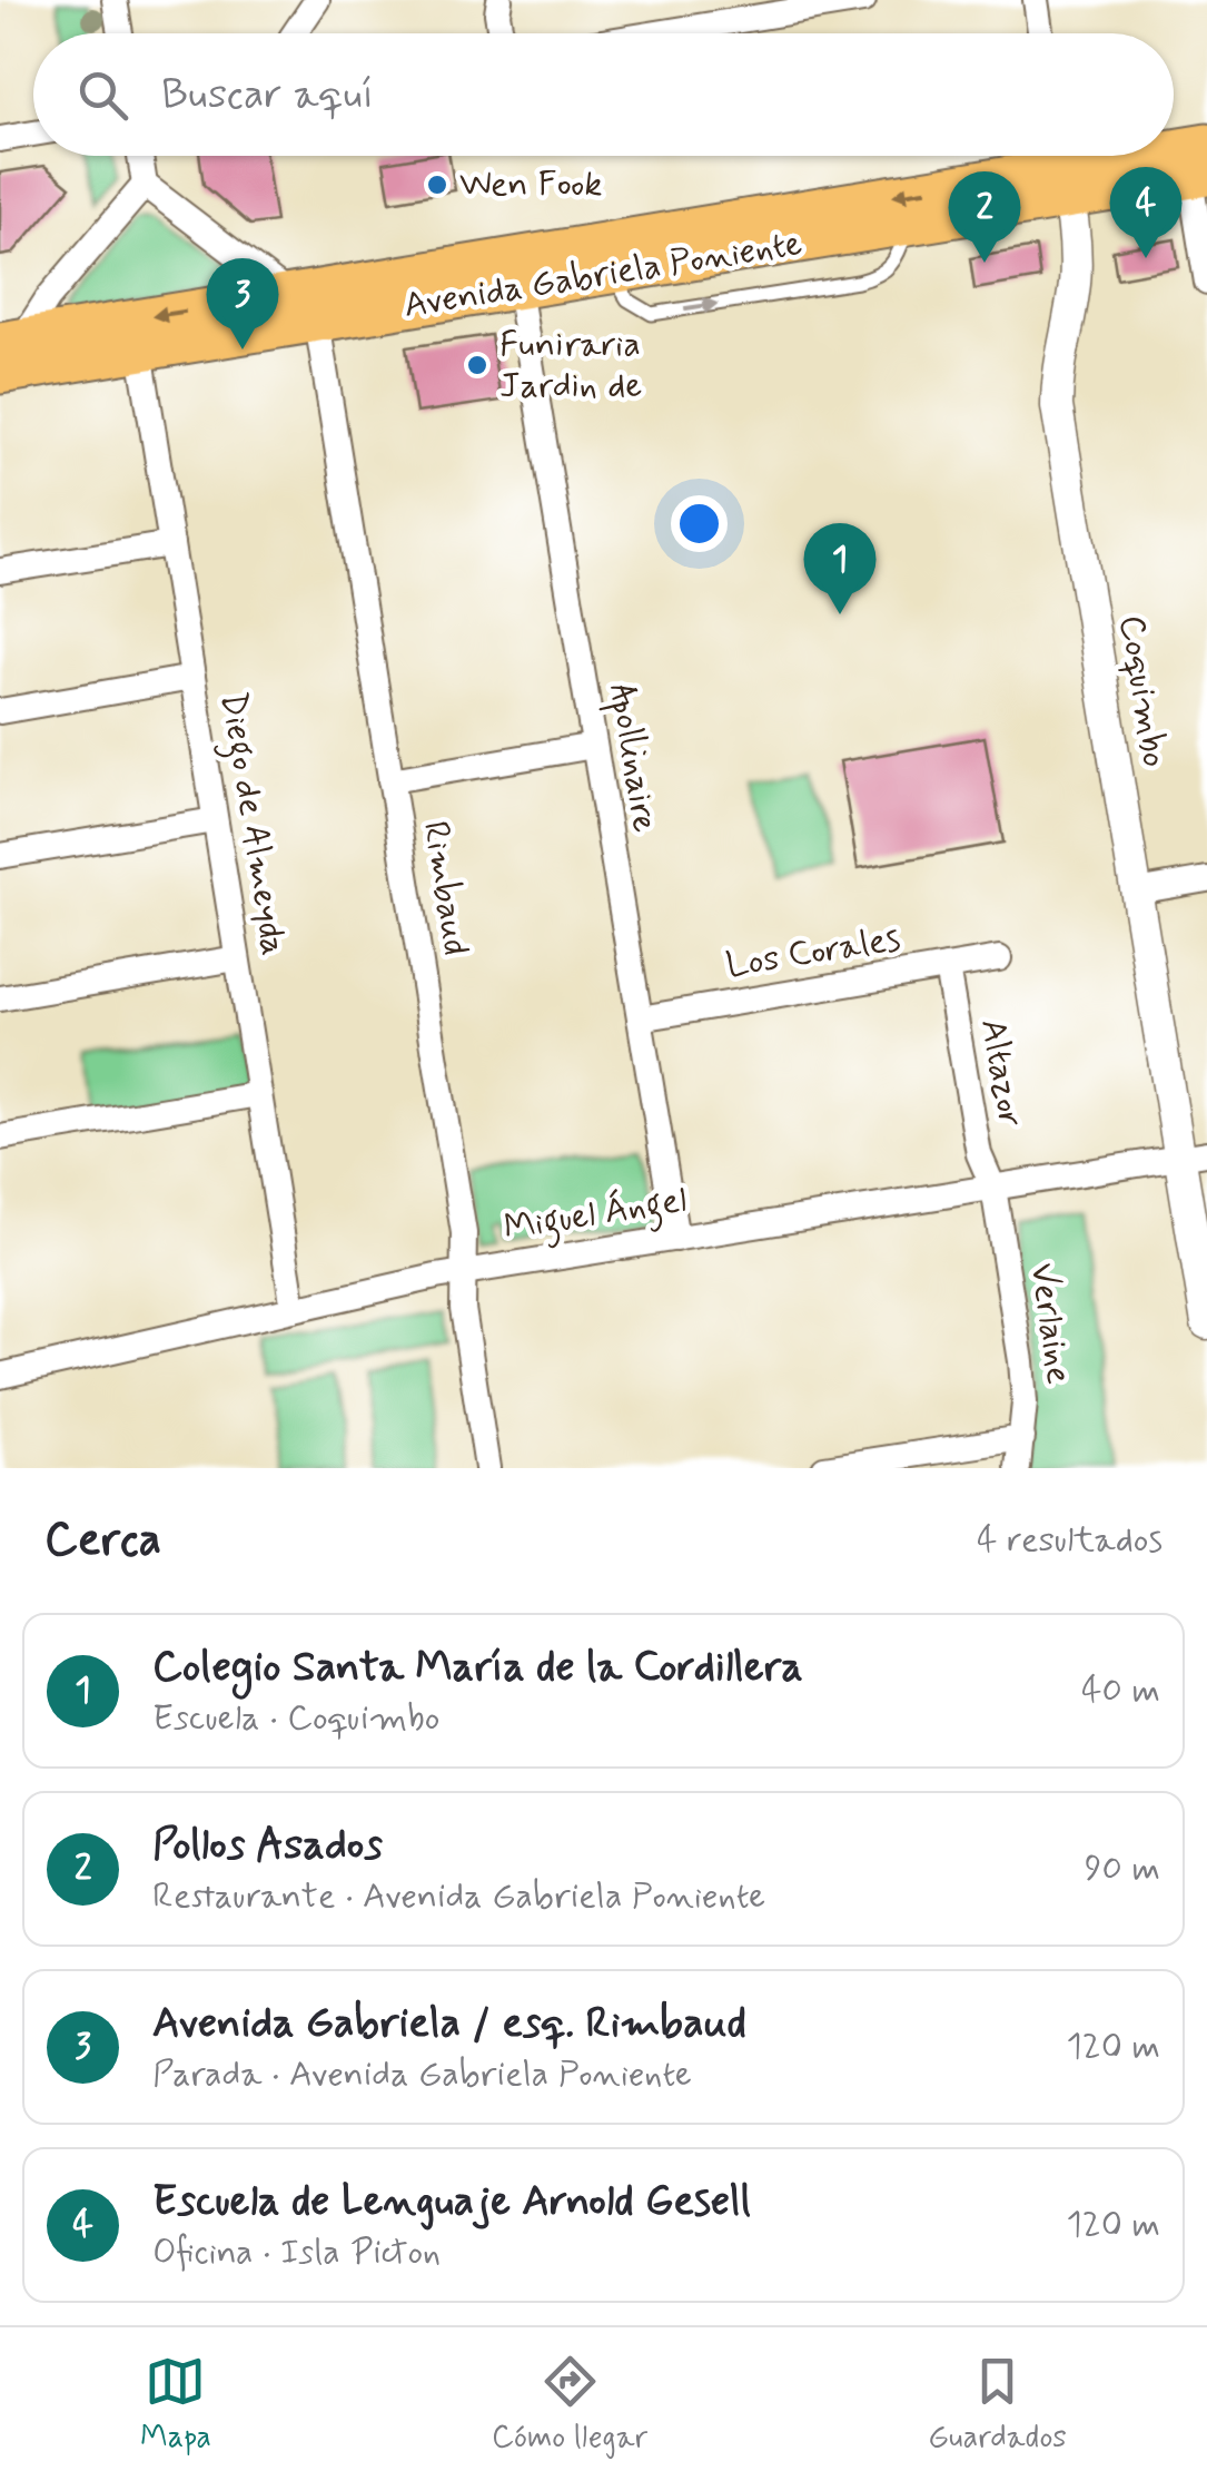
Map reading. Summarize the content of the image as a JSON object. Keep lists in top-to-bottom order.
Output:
{
  "streets": {
    "main road": ["Avenida Gabriela Poniente"],
    "street": [
      "Coquimbo",
      "Apollinaire",
      "Diego de Almeyda",
      "Rimbaud",
      "Los Corales",
      "Altazor",
      "Miguel Ángel",
      "Verlaine"
    ]
  },
  "crossings": [
    ["Avenida Gabriela Poniente", "Coquimbo"],
    ["Avenida Gabriela Poniente", "Apollinaire"],
    ["Avenida Gabriela Poniente", "Diego de Almeyda"],
    ["Avenida Gabriela Poniente", "Rimbaud"],
    ["Coquimbo", "Miguel Ángel"],
    ["Apollinaire", "Los Corales"],
    ["Apollinaire", "Miguel Ángel"],
    ["Diego de Almeyda", "Miguel Ángel"],
    ["Rimbaud", "Miguel Ángel"],
    ["Los Corales", "Altazor"],
    ["Altazor", "Miguel Ángel"],
    ["Altazor", "Verlaine"],
    ["Miguel Ángel", "Verlaine"]
  ],
  "places": ["Wen Fook", "Funiraria Jardin de"],
  "page": {
    "search": "Buscar aquí",
    "pins": [
      "4",
      "2",
      "3",
      "1"
    ],
    "heading": ["Cerca", "4 resultados"],
    "list": [
      {
        "mark": "1",
        "name": "Colegio Santa María de la Cordillera",
        "note": "Escuela · Coquimbo",
        "value": "40 m"
      },
      {
        "mark": "2",
        "name": "Pollos Asados",
        "note": "Restaurante · Avenida Gabriela Poniente",
        "value": "90 m"
      },
      {
        "mark": "3",
        "name": "Avenida Gabriela / esq. Rimbaud",
        "note": "Parada · Avenida Gabriela Poniente",
        "value": "120 m"
      },
      {
        "mark": "4",
        "name": "Escuela de Lenguaje Arnold Gesell",
        "note": "Oficina · Isla Picton",
        "value": "120 m"
      }
    ],
    "nav": ["Mapa", "Cómo llegar", "Guardados"]
  }
}
